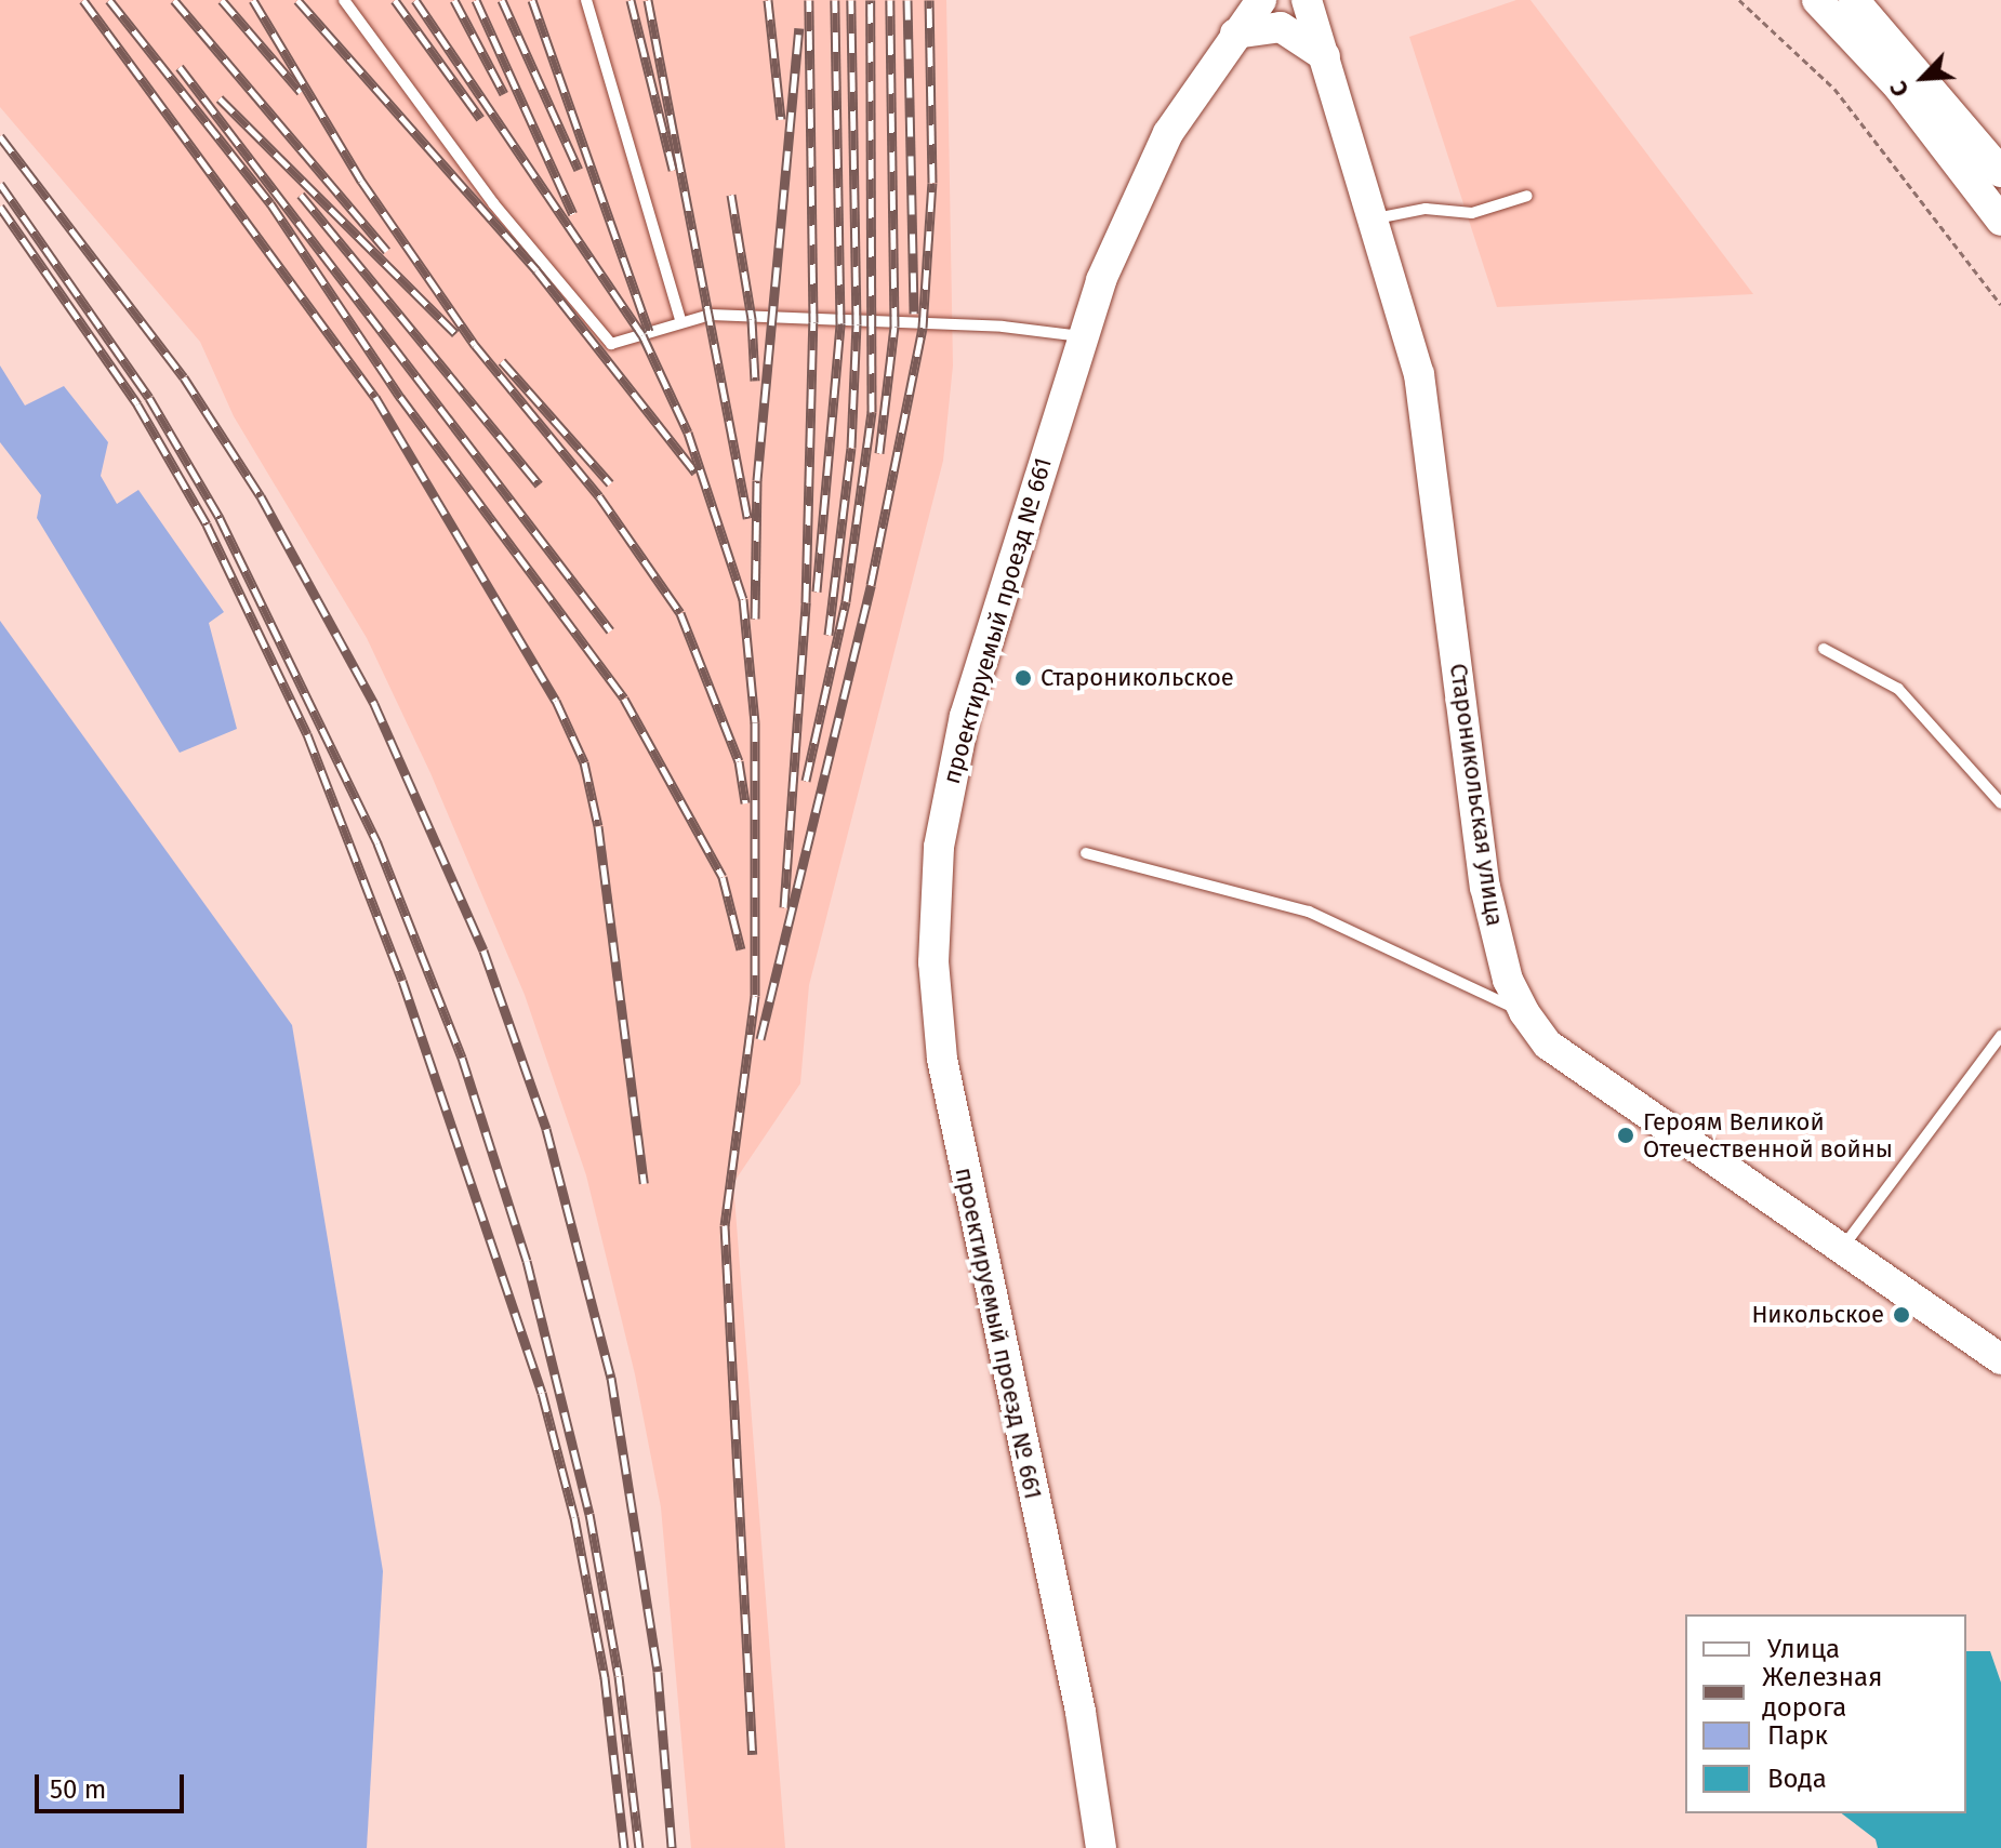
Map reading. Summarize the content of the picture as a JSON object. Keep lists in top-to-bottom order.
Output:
{
  "streets": {
    "main road": ["проектируемый проезд № 661", "Староникольская улица"]
  },
  "places": ["Староникольское", "Героям Великой Отечественной войны", "Никольское"],
  "legend": [
    "Улица",
    "Железная дорога",
    "Парк",
    "Вода"
  ],
  "scale_bar": "50 m",
  "north": "bottom left"
}
